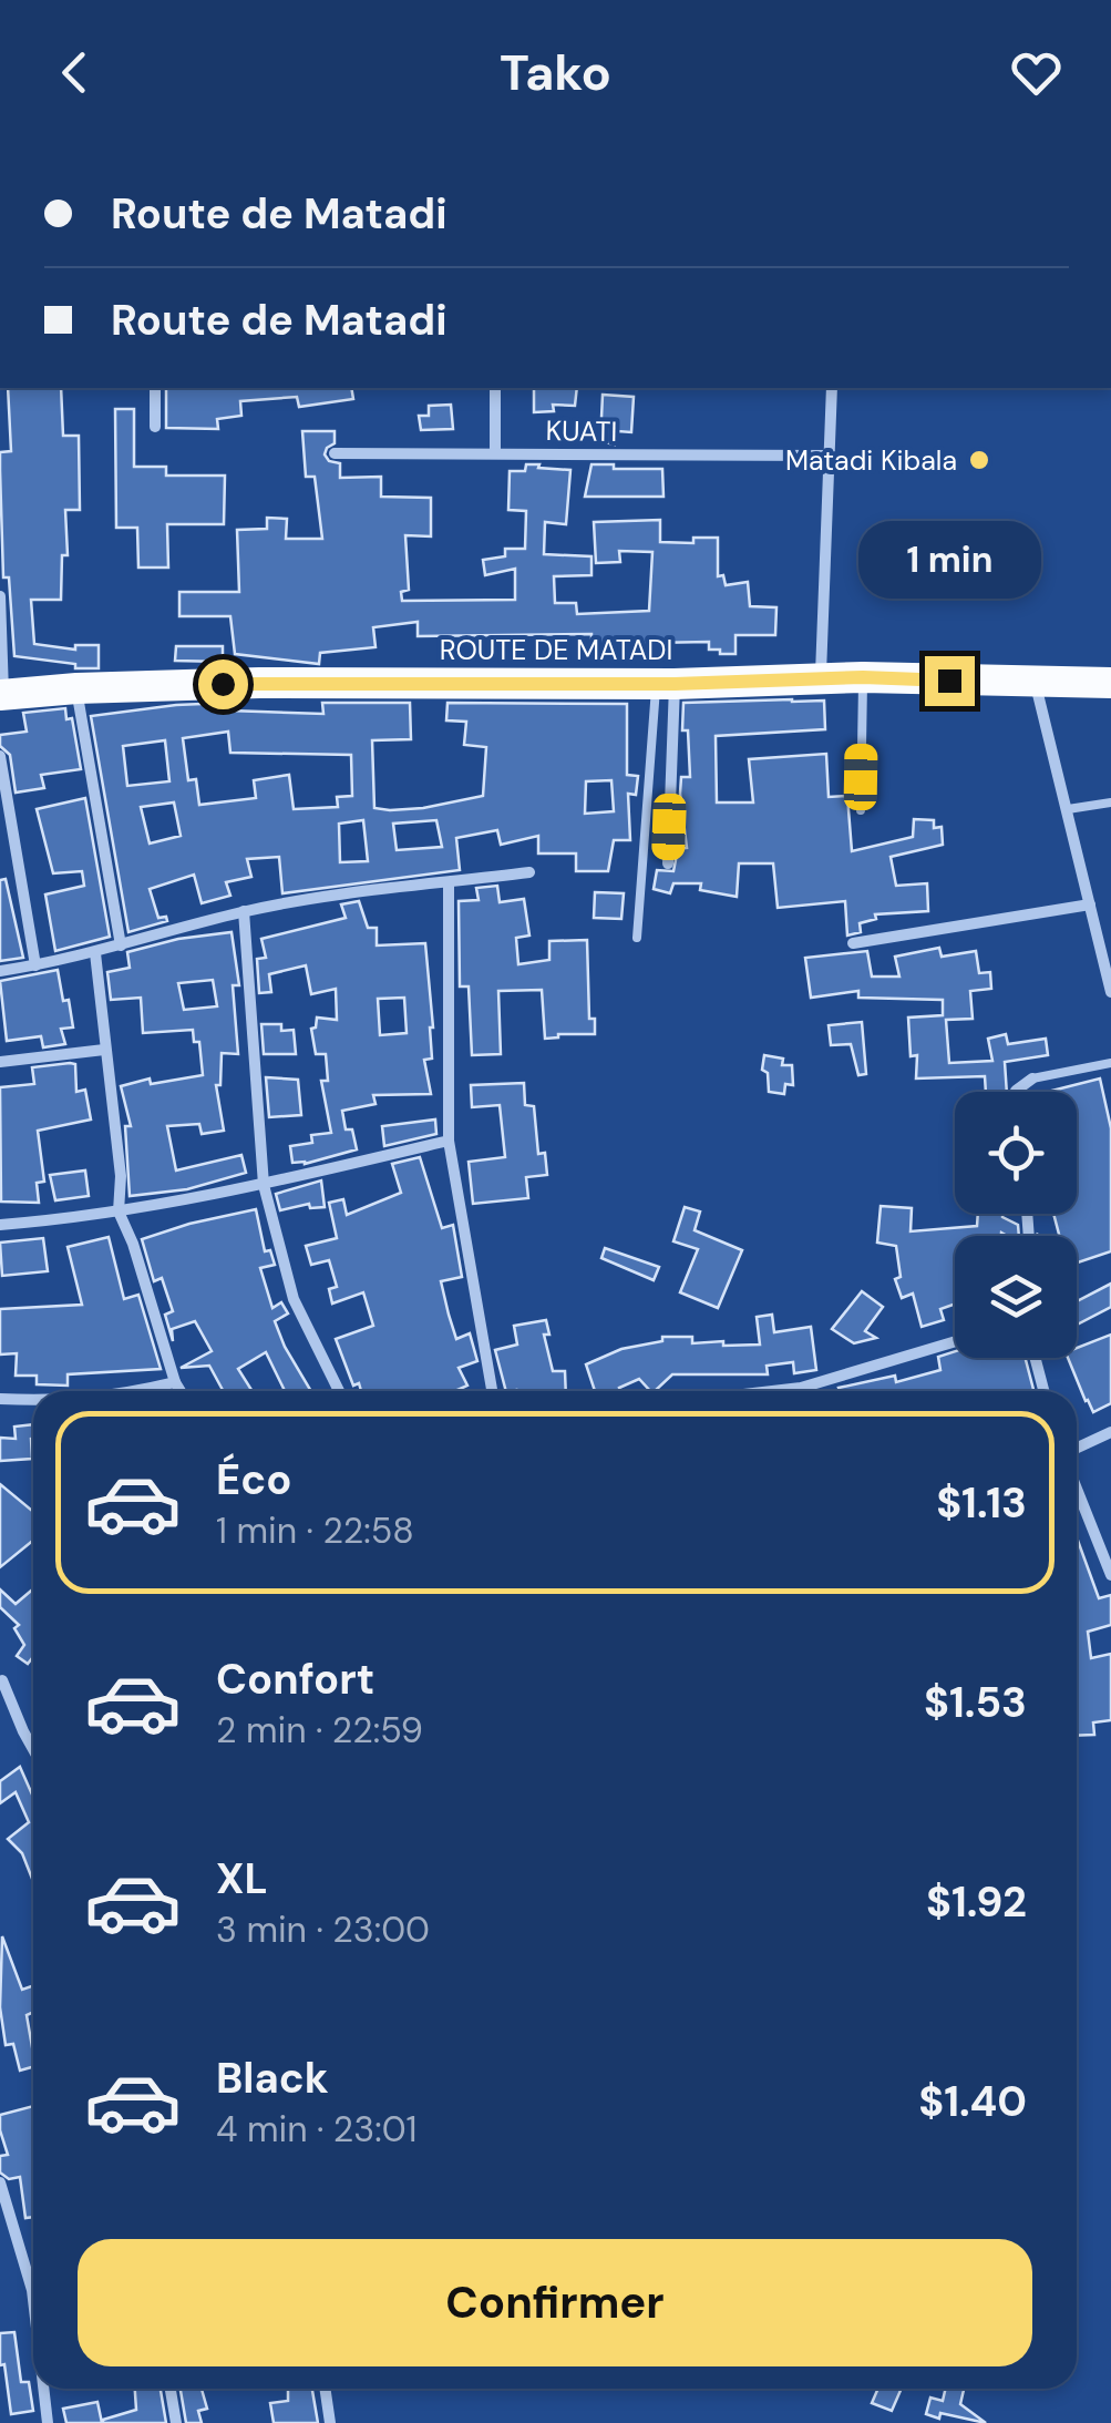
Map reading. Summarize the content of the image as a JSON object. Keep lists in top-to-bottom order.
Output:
{
  "streets": {
    "highway": ["ROUTE DE MATADI"],
    "street": ["KUATI"]
  },
  "places": ["Matadi Kibala"],
  "page": {
    "header": "Tako",
    "banner": ["Route de Matadi", "Route de Matadi"],
    "bubble": "1 min",
    "list": [
      {
        "name": "Éco",
        "note": "1 min · 22:58",
        "value": "$1.13"
      },
      {
        "name": "Confort",
        "note": "2 min · 22:59",
        "value": "$1.53"
      },
      {
        "name": "XL",
        "note": "3 min · 23:00",
        "value": "$1.92"
      },
      {
        "name": "Black",
        "note": "4 min · 23:01",
        "value": "$1.40"
      }
    ],
    "buttons": "Confirmer"
  }
}
